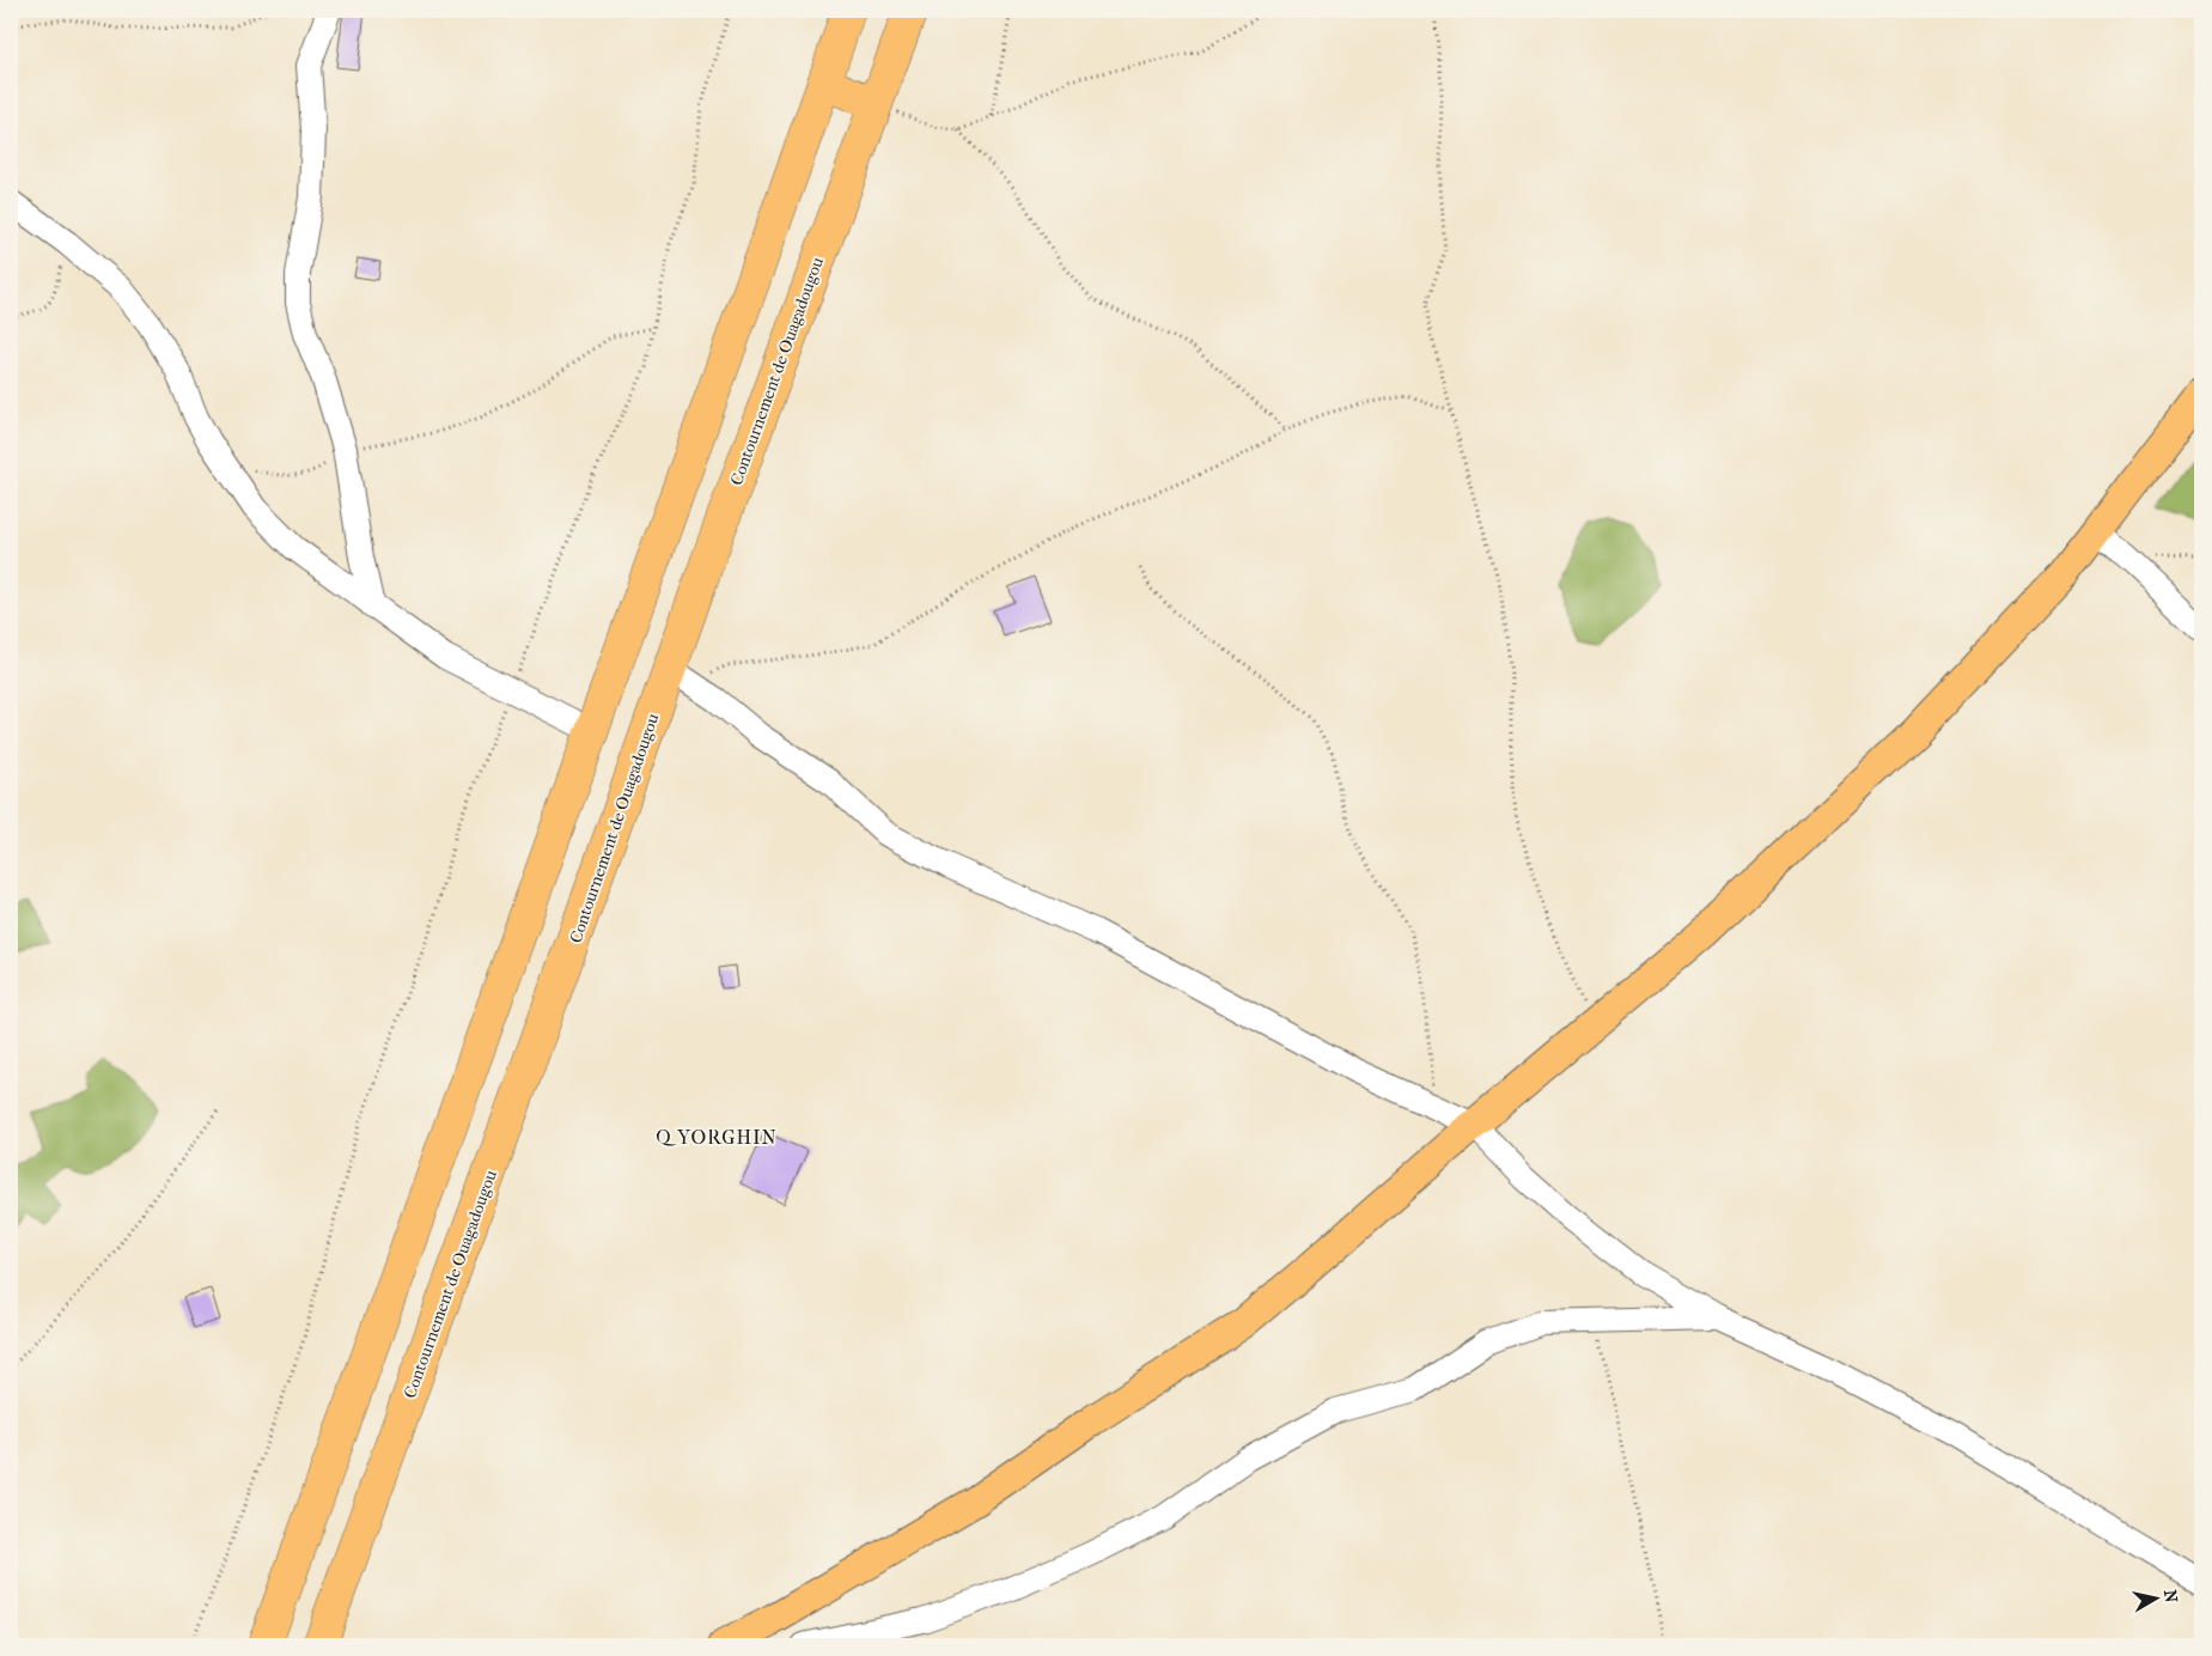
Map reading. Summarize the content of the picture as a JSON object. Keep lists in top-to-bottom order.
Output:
{
  "streets": {
    "highway": ["Contournement de Ouagadougou"]
  },
  "districts": ["Q YORGHIN"],
  "north": "right"
}
